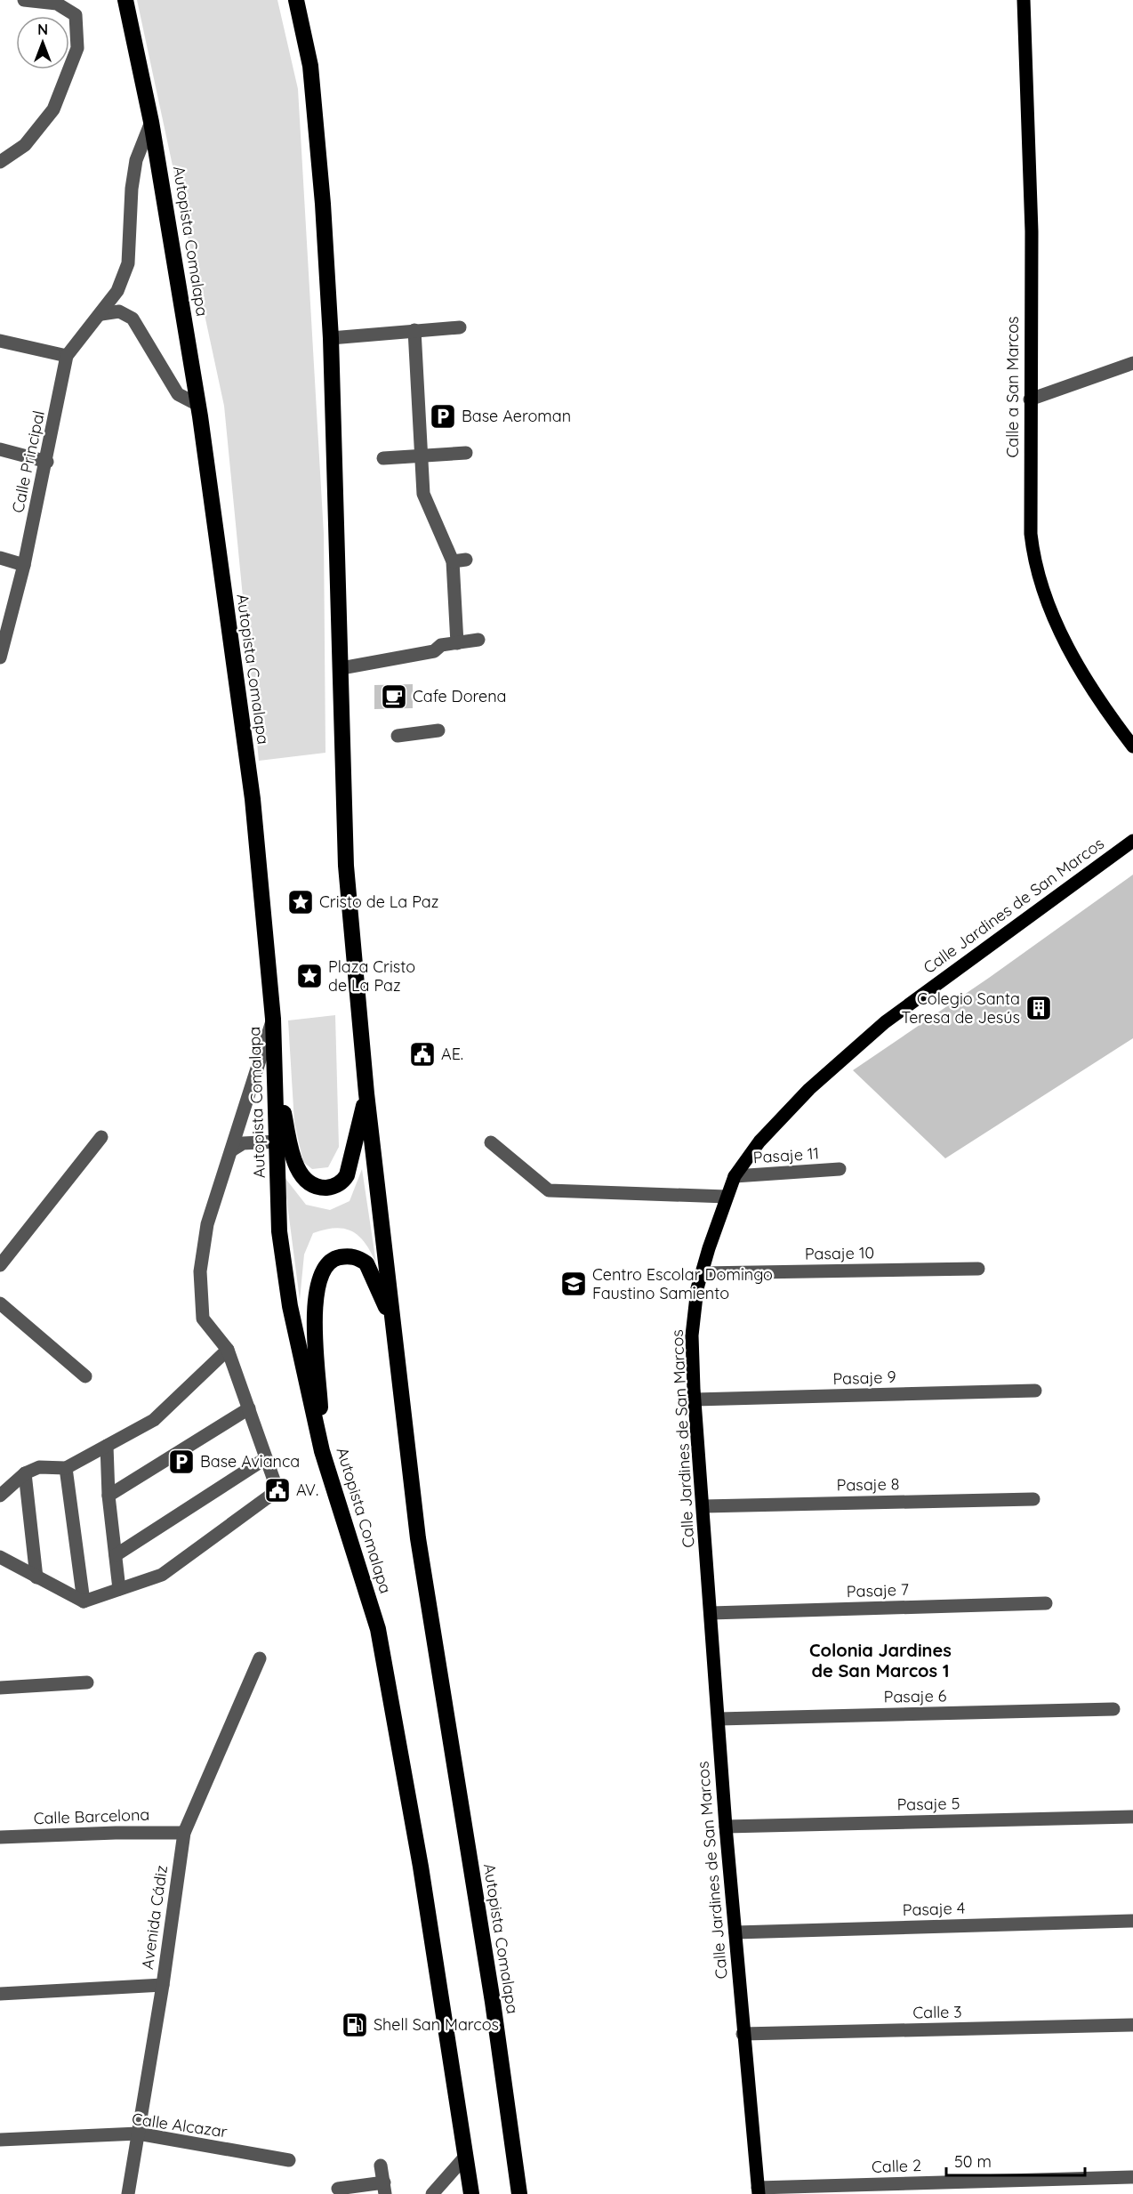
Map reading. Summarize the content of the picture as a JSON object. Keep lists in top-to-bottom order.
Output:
{
  "streets": {
    "highway": ["Autopista Comalapa"],
    "main road": ["Calle a San Marcos", "Calle Jardines de San Marcos"],
    "street": [
      "Calle Principal",
      "Pasaje 11",
      "Pasaje 10",
      "Pasaje 9",
      "Pasaje 8",
      "Pasaje 7",
      "Pasaje 6",
      "Pasaje 5",
      "Calle Barcelona",
      "Pasaje 4",
      "Avenida Cádiz",
      "Calle 3",
      "Calle Alcazar",
      "Calle 2"
    ]
  },
  "crossings": [
    ["Autopista Comalapa", "Calle Principal"],
    ["Calle Jardines de San Marcos", "Pasaje 11"],
    ["Calle Jardines de San Marcos", "Pasaje 10"],
    ["Calle Jardines de San Marcos", "Pasaje 9"],
    ["Calle Jardines de San Marcos", "Pasaje 8"],
    ["Calle Jardines de San Marcos", "Pasaje 7"],
    ["Calle Jardines de San Marcos", "Pasaje 6"],
    ["Calle Jardines de San Marcos", "Pasaje 5"],
    ["Calle Jardines de San Marcos", "Pasaje 4"],
    ["Calle Jardines de San Marcos", "Calle 3"],
    ["Calle Jardines de San Marcos", "Calle 2"],
    ["Calle Barcelona", "Avenida Cádiz"],
    ["Avenida Cádiz", "Calle Alcazar"]
  ],
  "districts": ["Colonia Jardines de San Marcos 1"],
  "places": {
    "parking": ["Base Aeroman", "Base Avianca"],
    "cafe": ["Cafe Dorena"],
    "place": ["Cristo de La Paz", "Plaza Cristo de La Paz"],
    "building": ["Colegio Santa Teresa de Jesús"],
    "public building": ["AE.", "AV."],
    "school or university": ["Centro Escolar Domingo Faustino Samiento"],
    "fuel station": ["Shell San Marcos"]
  },
  "scale_bar": "50 m",
  "north": "top"
}
